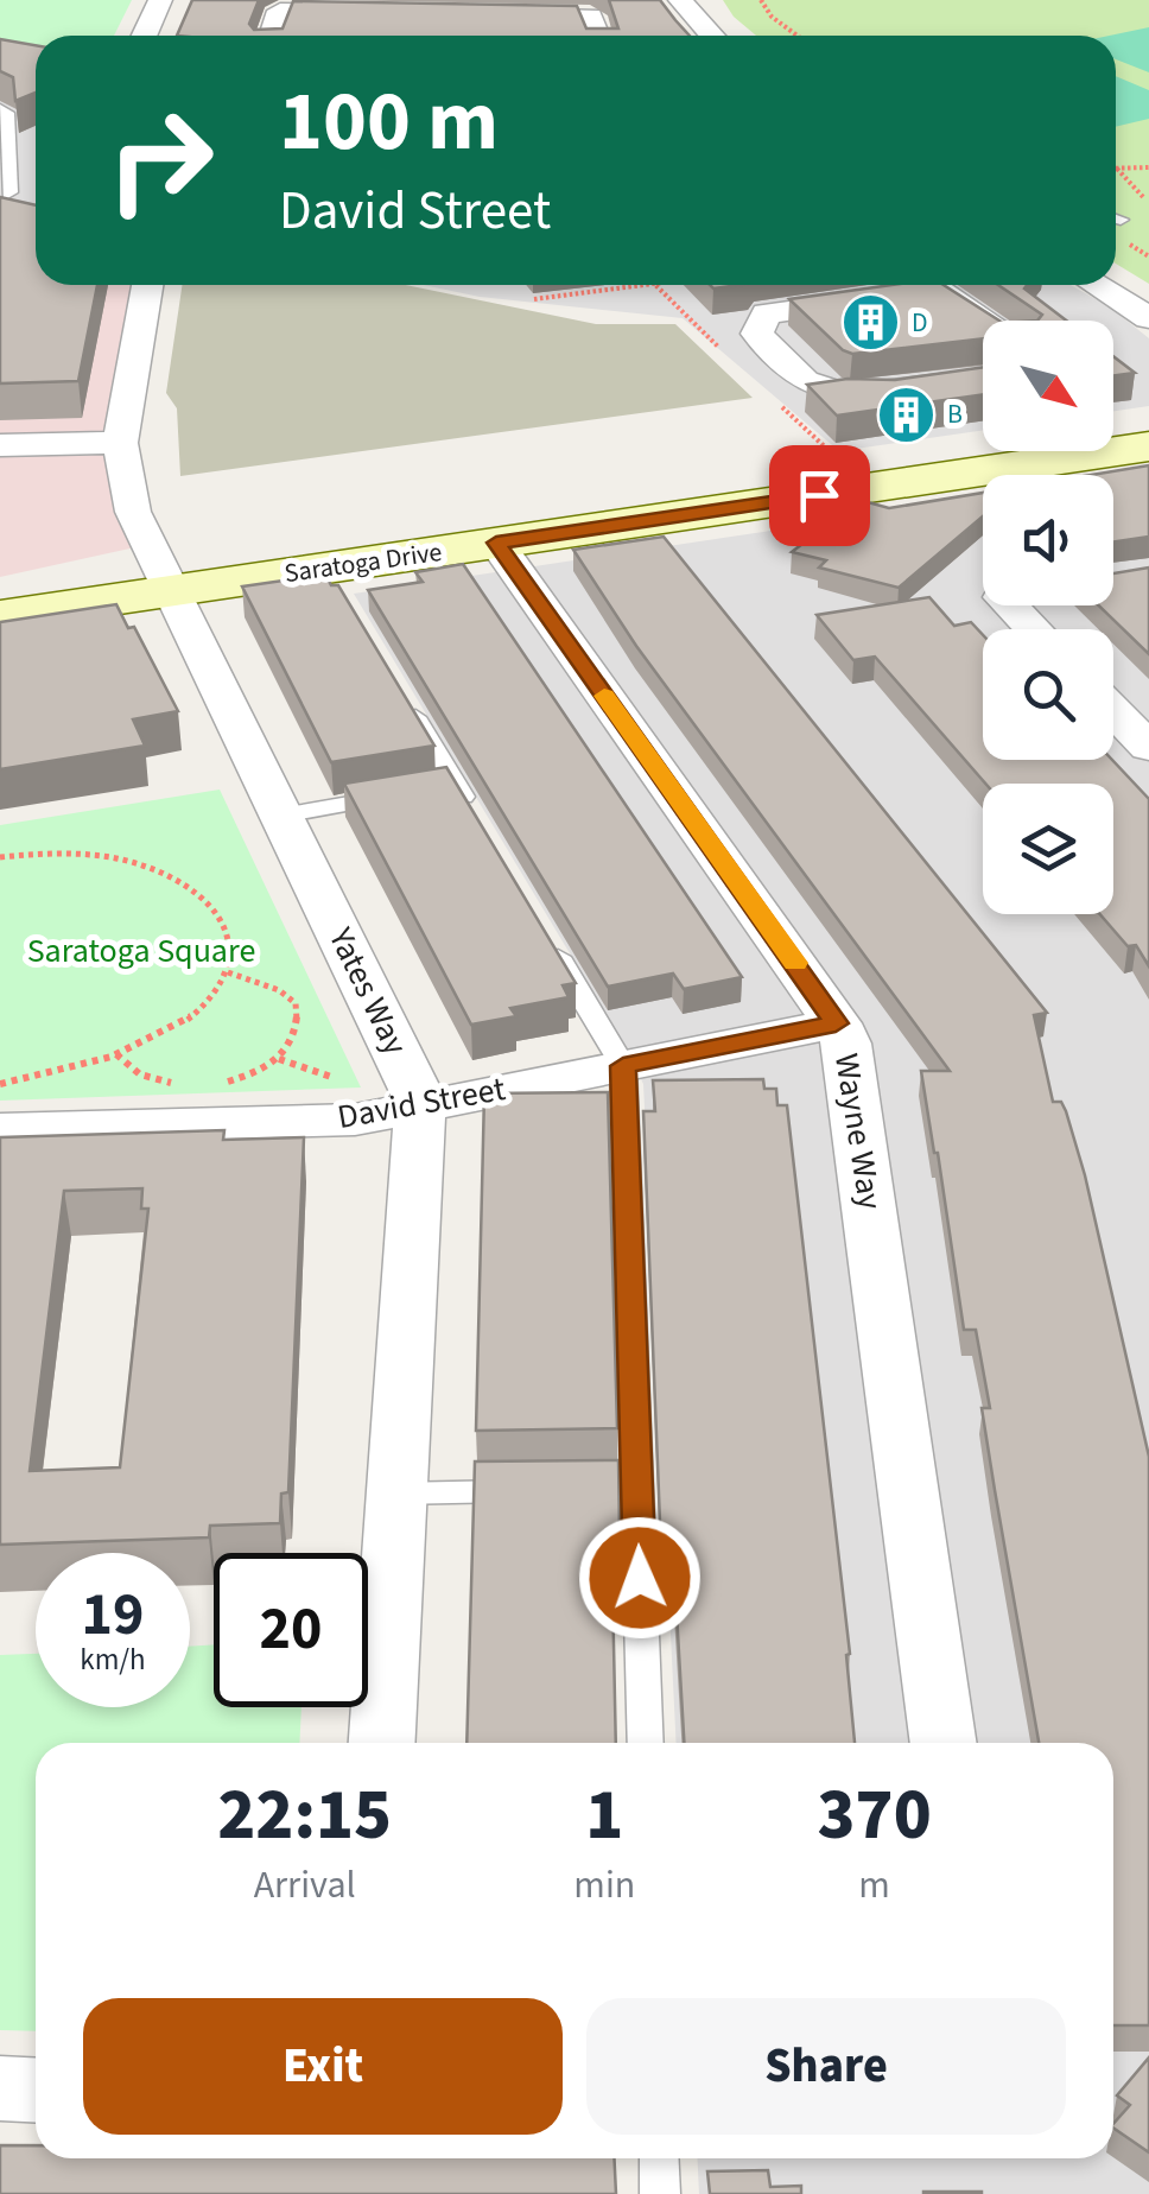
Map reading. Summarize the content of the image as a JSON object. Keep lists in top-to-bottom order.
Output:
{
  "streets": {
    "main road": ["Saratoga Drive"],
    "street": ["Yates Way", "David Street", "Wayne Way"]
  },
  "crossings": [
    ["Saratoga Drive", "Yates Way"],
    ["Saratoga Drive", "Wayne Way"],
    ["Yates Way", "David Street"],
    ["David Street", "Wayne Way"]
  ],
  "parks": ["Saratoga Square"],
  "places": {
    "building": ["D", "B"]
  },
  "north": "bottom right",
  "page": {
    "turn": ["100 m", "David Street"],
    "speed": "19 km/h",
    "limit": "20",
    "eta": [
      "22:15",
      "Arrival",
      "1",
      "min",
      "370",
      "m"
    ],
    "buttons": ["Exit", "Share"]
  }
}
